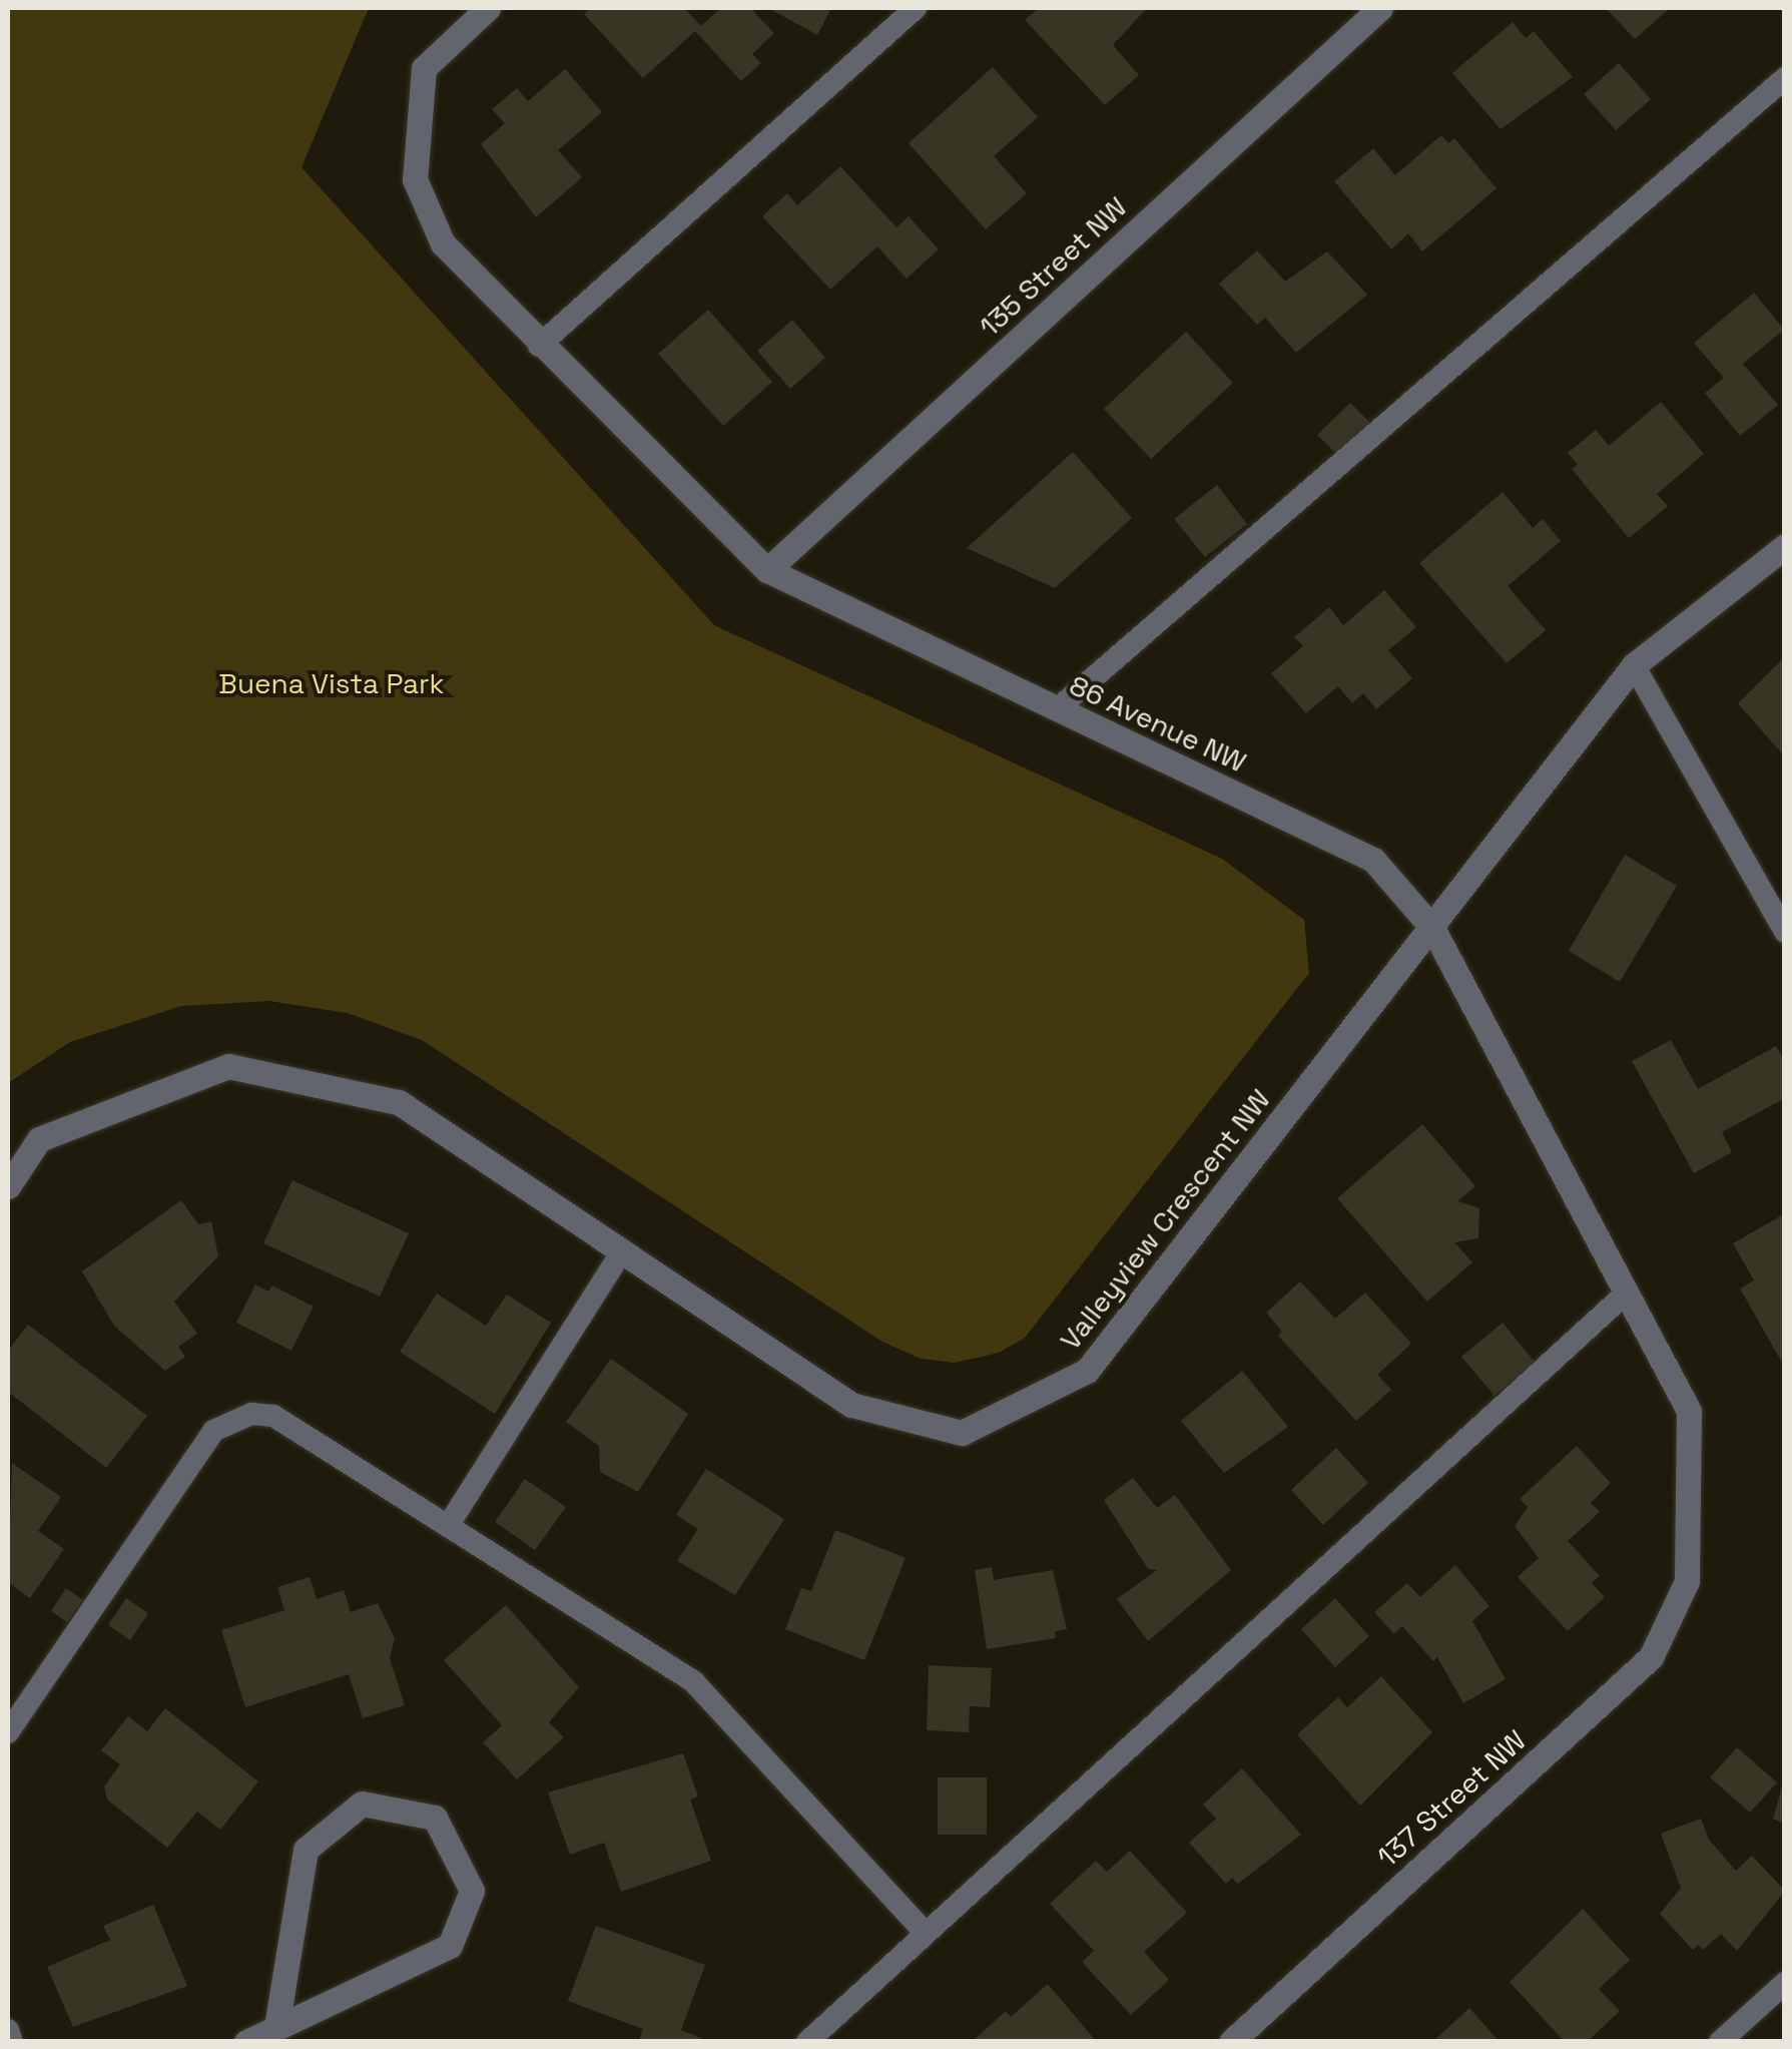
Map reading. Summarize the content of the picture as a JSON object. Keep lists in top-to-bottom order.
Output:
{
  "streets": {
    "street": [
      "135 Street NW",
      "86 Avenue NW",
      "Valleyview Crescent NW",
      "137 Street NW"
    ]
  },
  "crossings": [
    ["135 Street NW", "86 Avenue NW"],
    ["86 Avenue NW", "Valleyview Crescent NW"],
    ["86 Avenue NW", "137 Street NW"]
  ],
  "parks": ["Buena Vista Park"]
}
